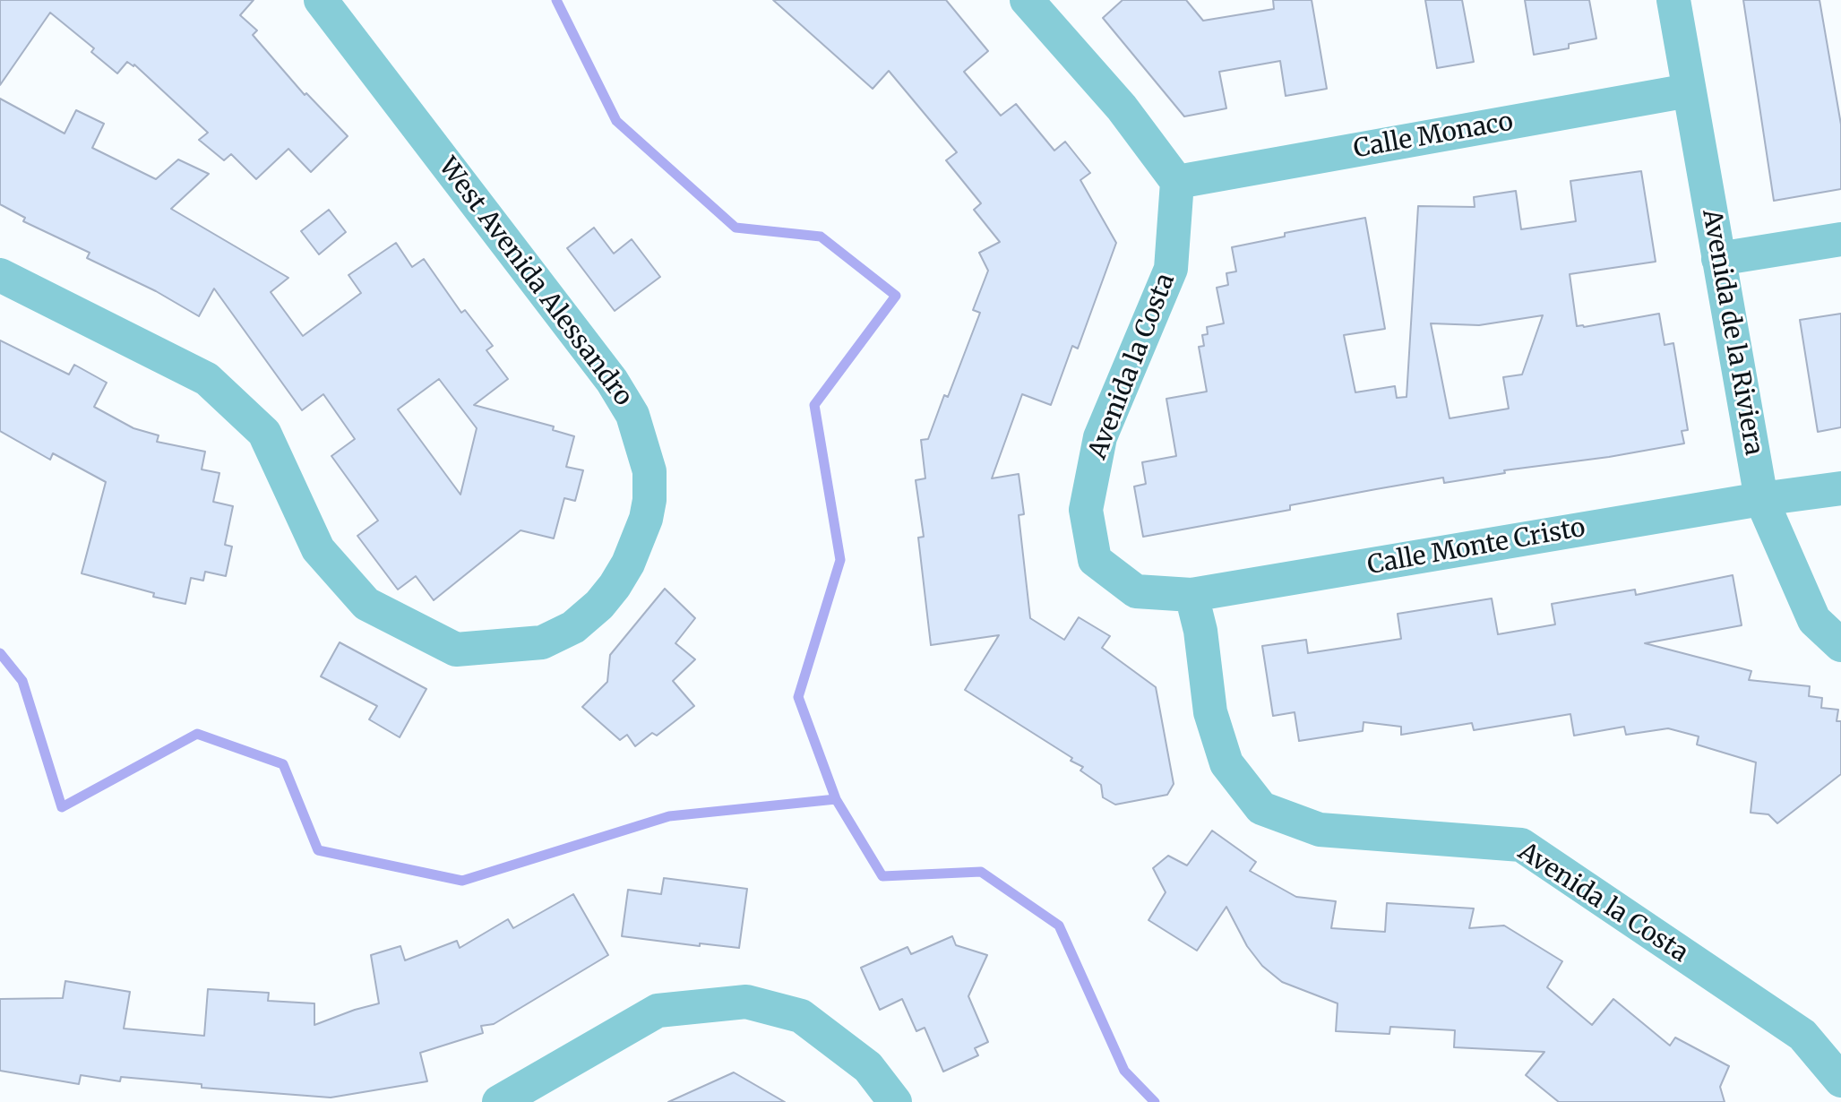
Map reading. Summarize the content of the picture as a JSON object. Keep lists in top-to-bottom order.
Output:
{
  "streets": {
    "street": [
      "Calle Monaco",
      "West Avenida Alessandro",
      "Avenida de la Riviera",
      "Avenida la Costa",
      "Calle Monte Cristo"
    ]
  },
  "crossings": [
    ["Calle Monaco", "Avenida de la Riviera"],
    ["Calle Monaco", "Avenida la Costa"],
    ["Avenida de la Riviera", "Calle Monte Cristo"],
    ["Avenida la Costa", "Calle Monte Cristo"]
  ]
}
